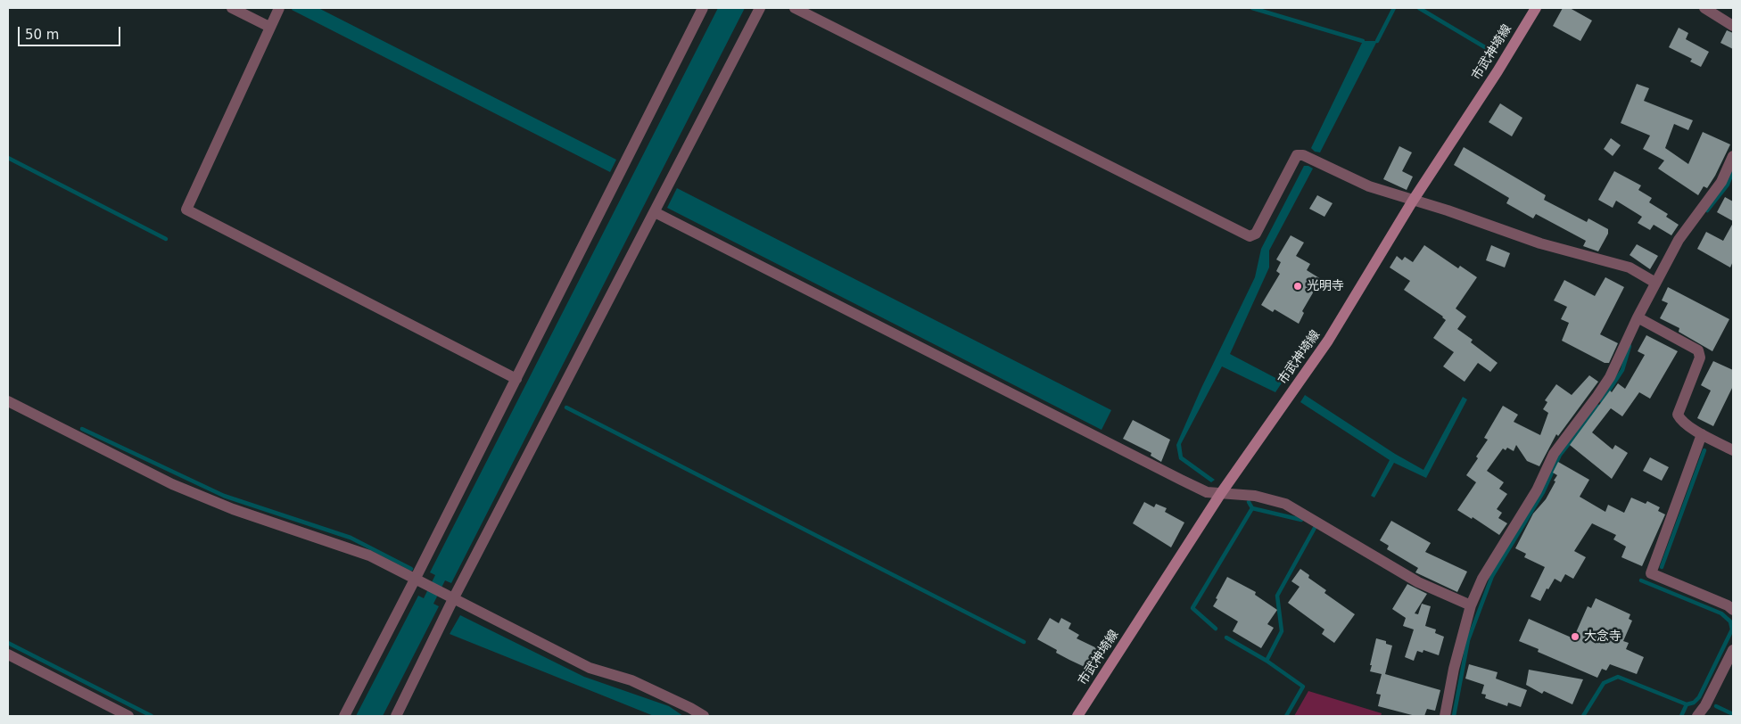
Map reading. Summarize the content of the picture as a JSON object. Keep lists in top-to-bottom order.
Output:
{
  "streets": {
    "main road": ["市武神埼線"]
  },
  "places": ["光明寺", "大念寺"],
  "scale_bar": "50 m"
}
